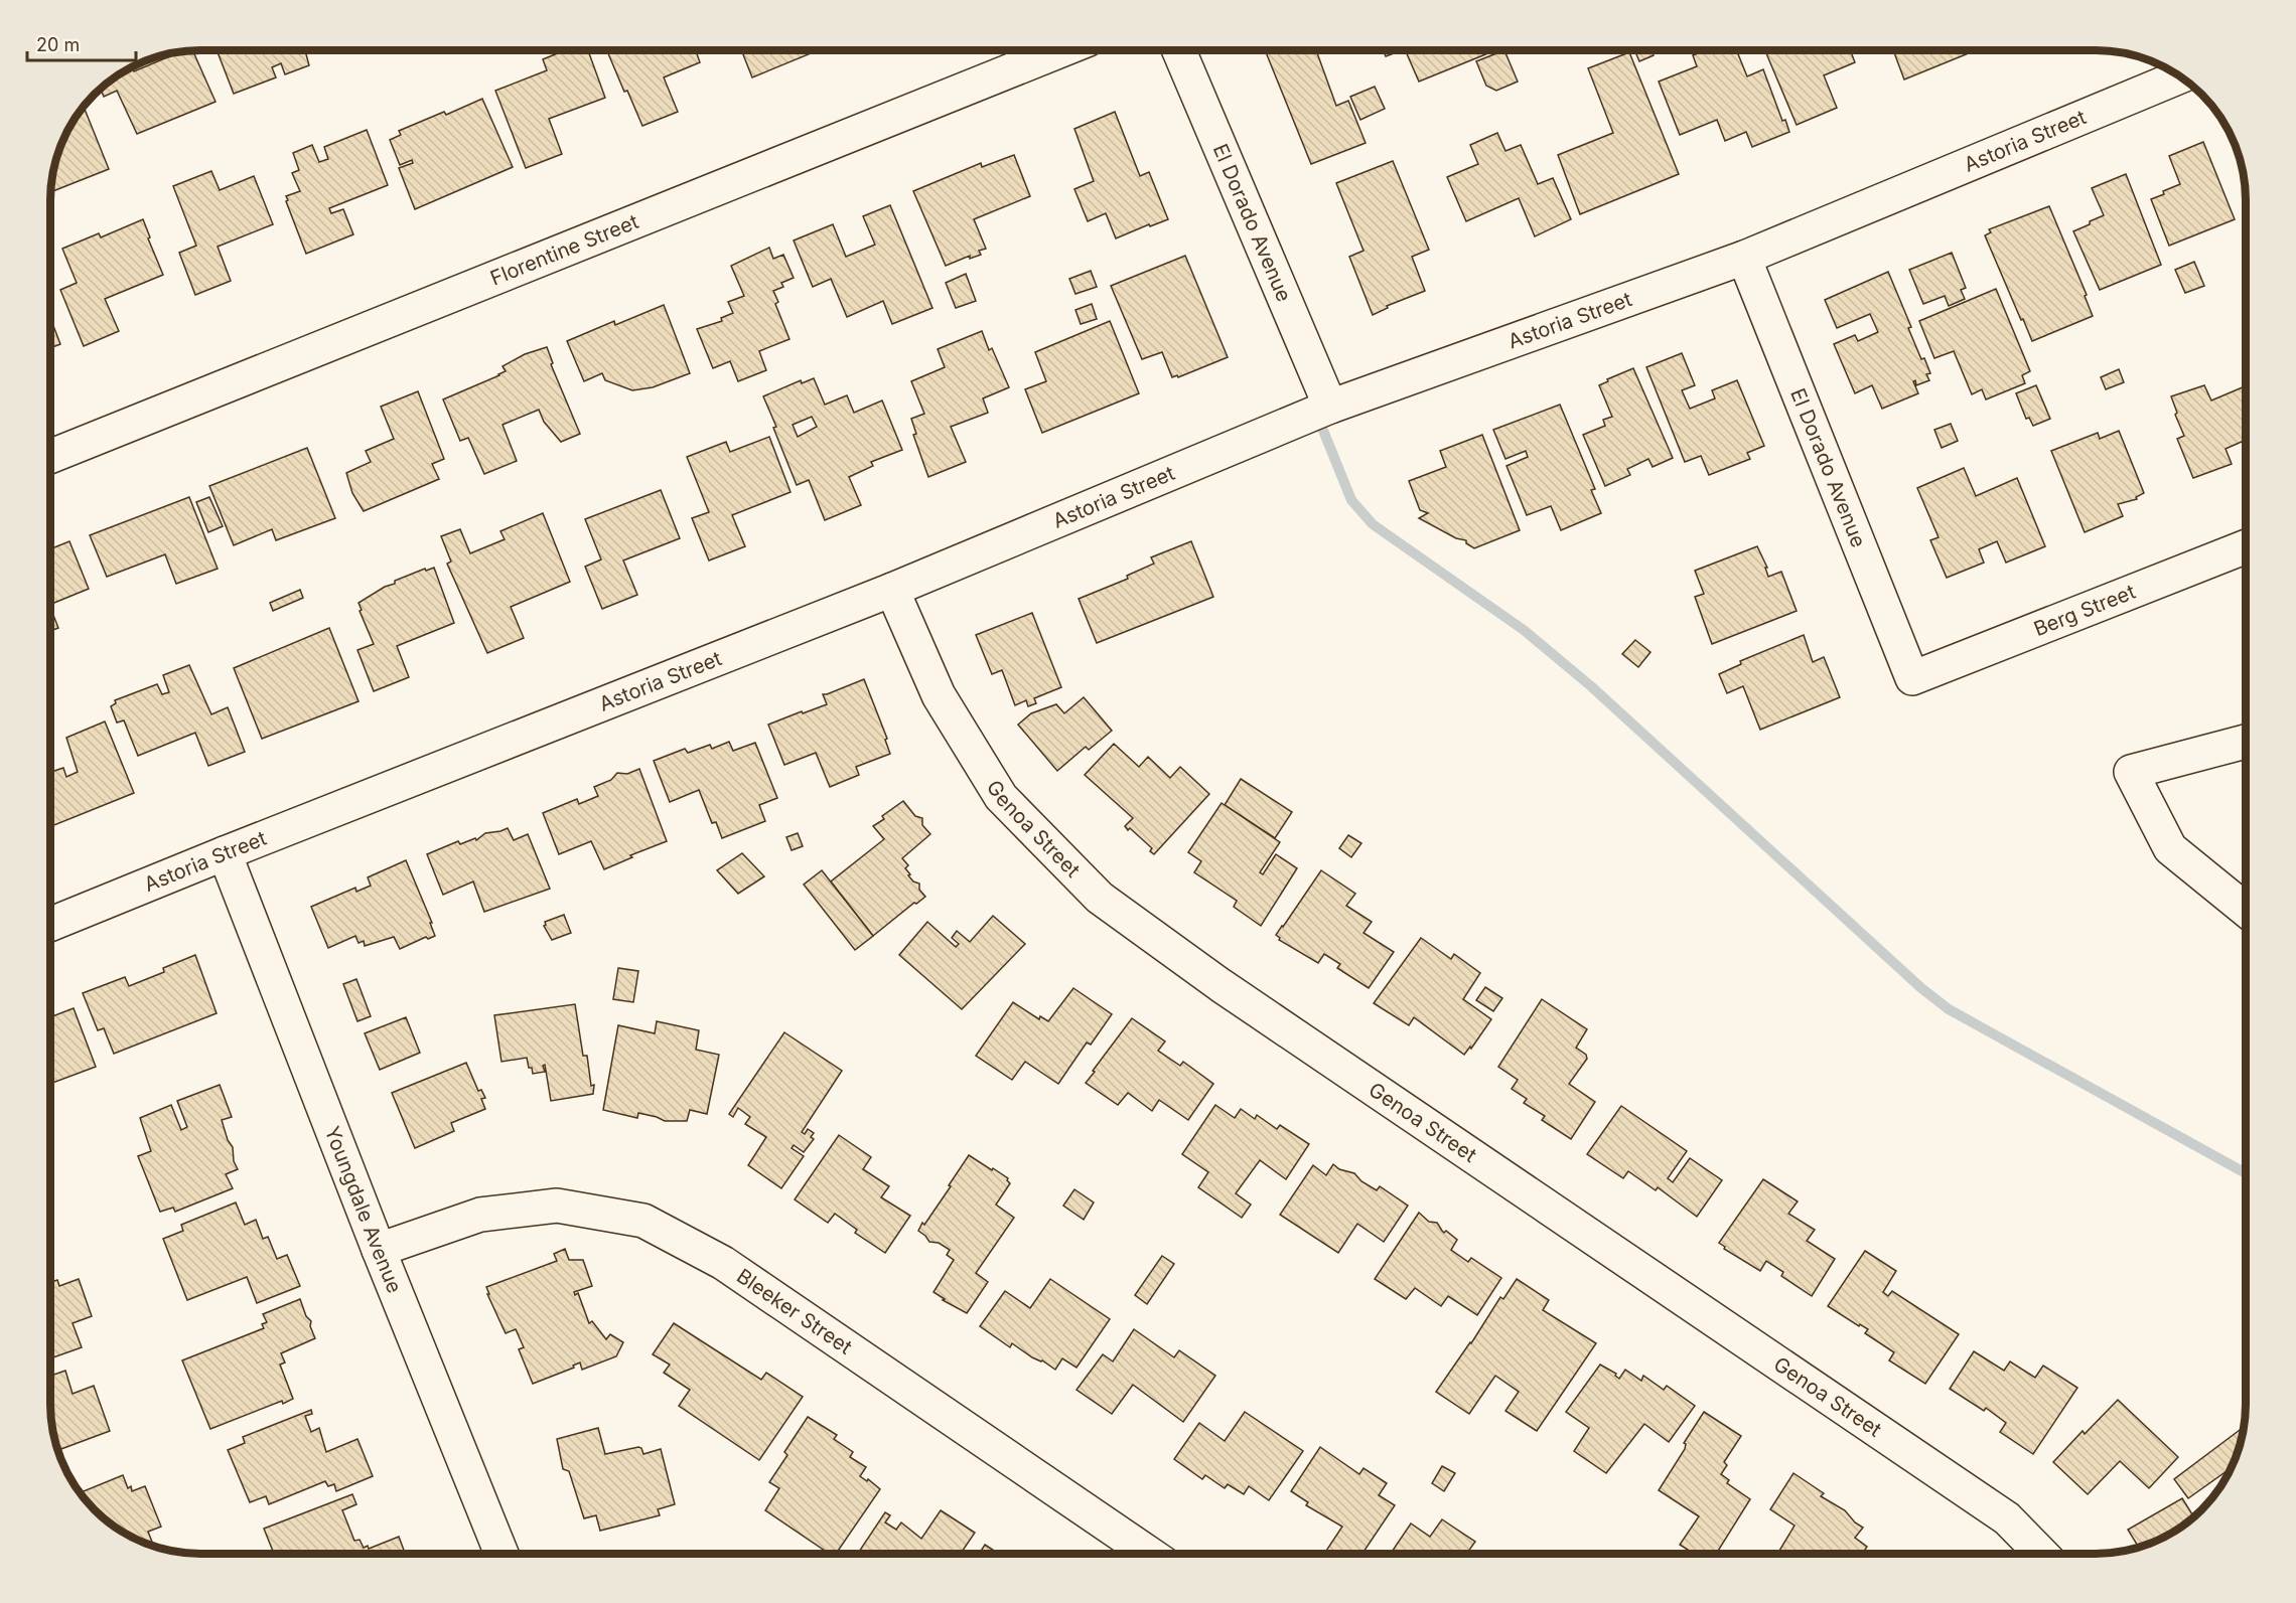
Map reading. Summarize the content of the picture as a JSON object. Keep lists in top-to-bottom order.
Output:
{
  "streets": {
    "street": [
      "Astoria Street",
      "El Dorado Avenue",
      "Florentine Street",
      "Berg Street",
      "Genoa Street",
      "Youngdale Avenue",
      "Bleeker Street"
    ]
  },
  "crossings": [
    ["Astoria Street", "El Dorado Avenue"],
    ["Astoria Street", "Genoa Street"],
    ["Astoria Street", "Youngdale Avenue"],
    ["El Dorado Avenue", "Berg Street"],
    ["Youngdale Avenue", "Bleeker Street"]
  ],
  "scale_bar": "20 m"
}
